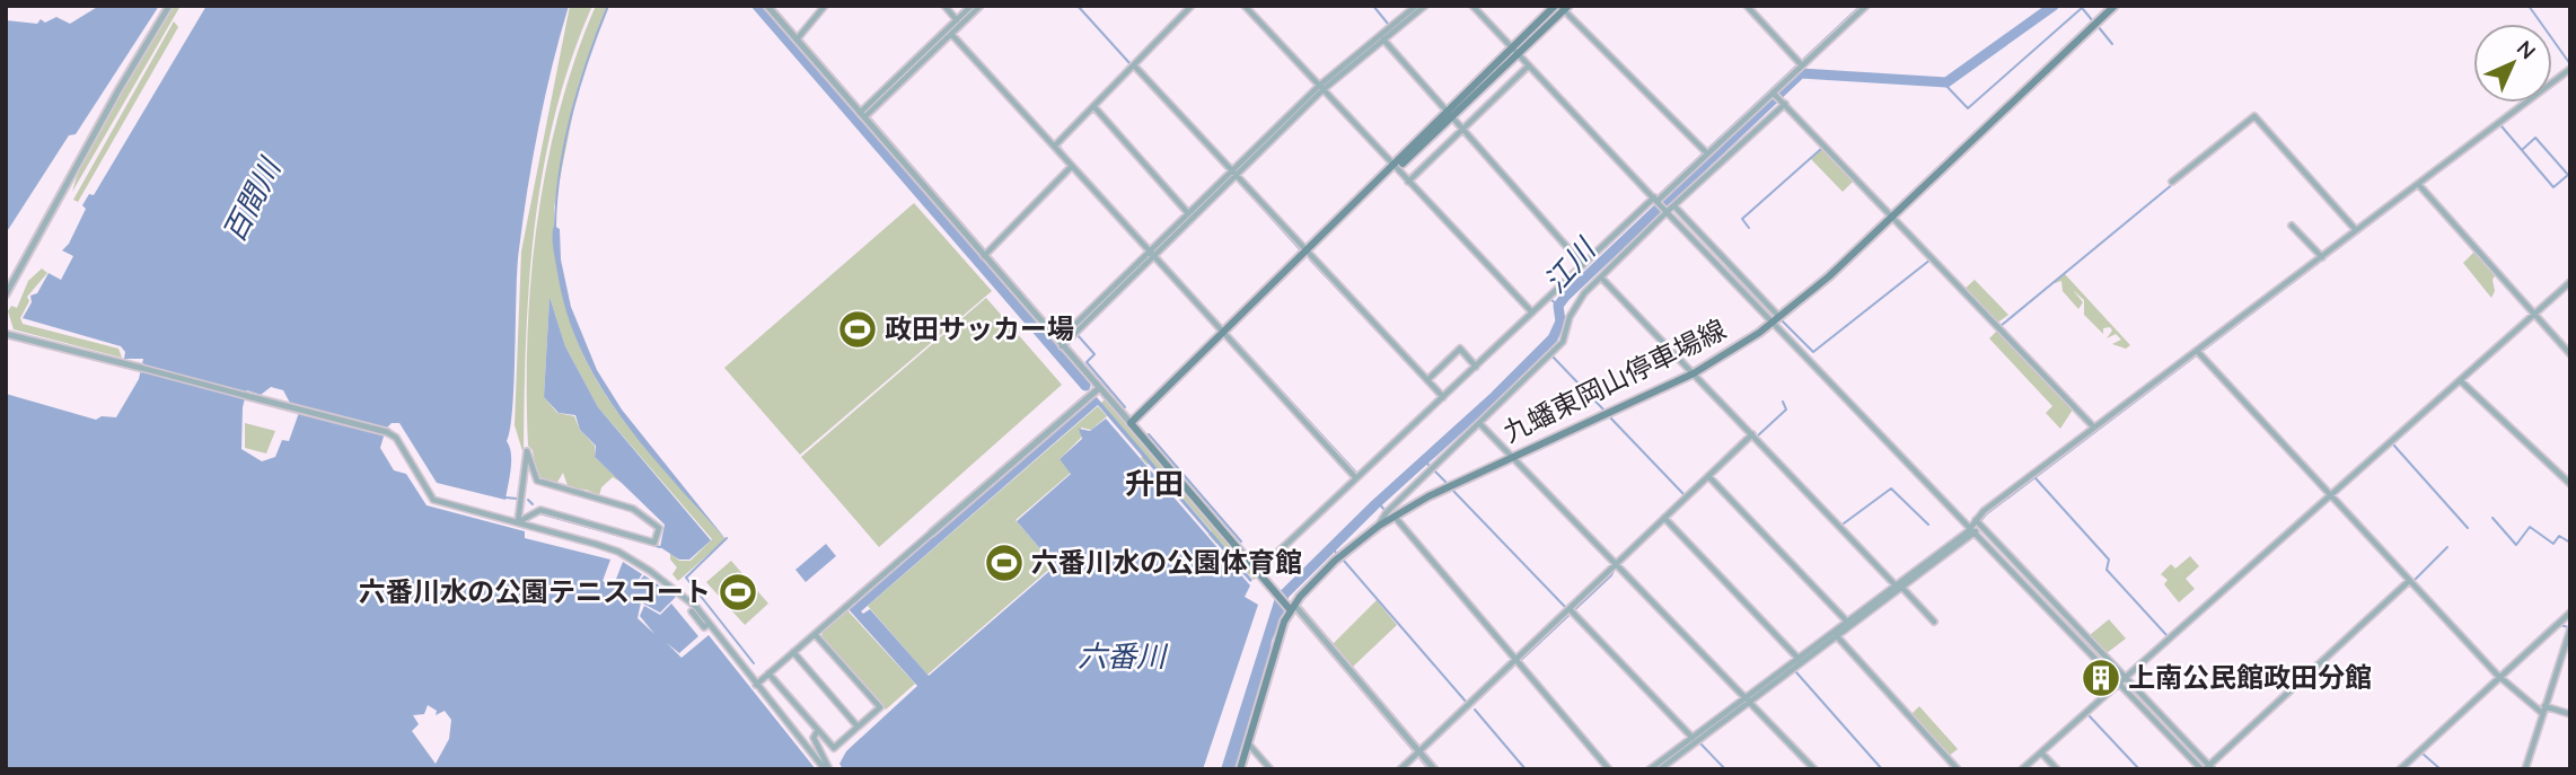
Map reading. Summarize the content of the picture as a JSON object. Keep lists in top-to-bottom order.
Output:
{
  "streets": {
    "main road": ["九蟠東岡山停車場線"]
  },
  "districts": ["升田"],
  "water": ["百間川", "江川", "六番川"],
  "places": {
    "sports": ["政田サッカー場", "六番川水の公園体育館", "六番川水の公園テニスコート"],
    "building": ["上南公民館政田分館"]
  },
  "north": "top right"
}
